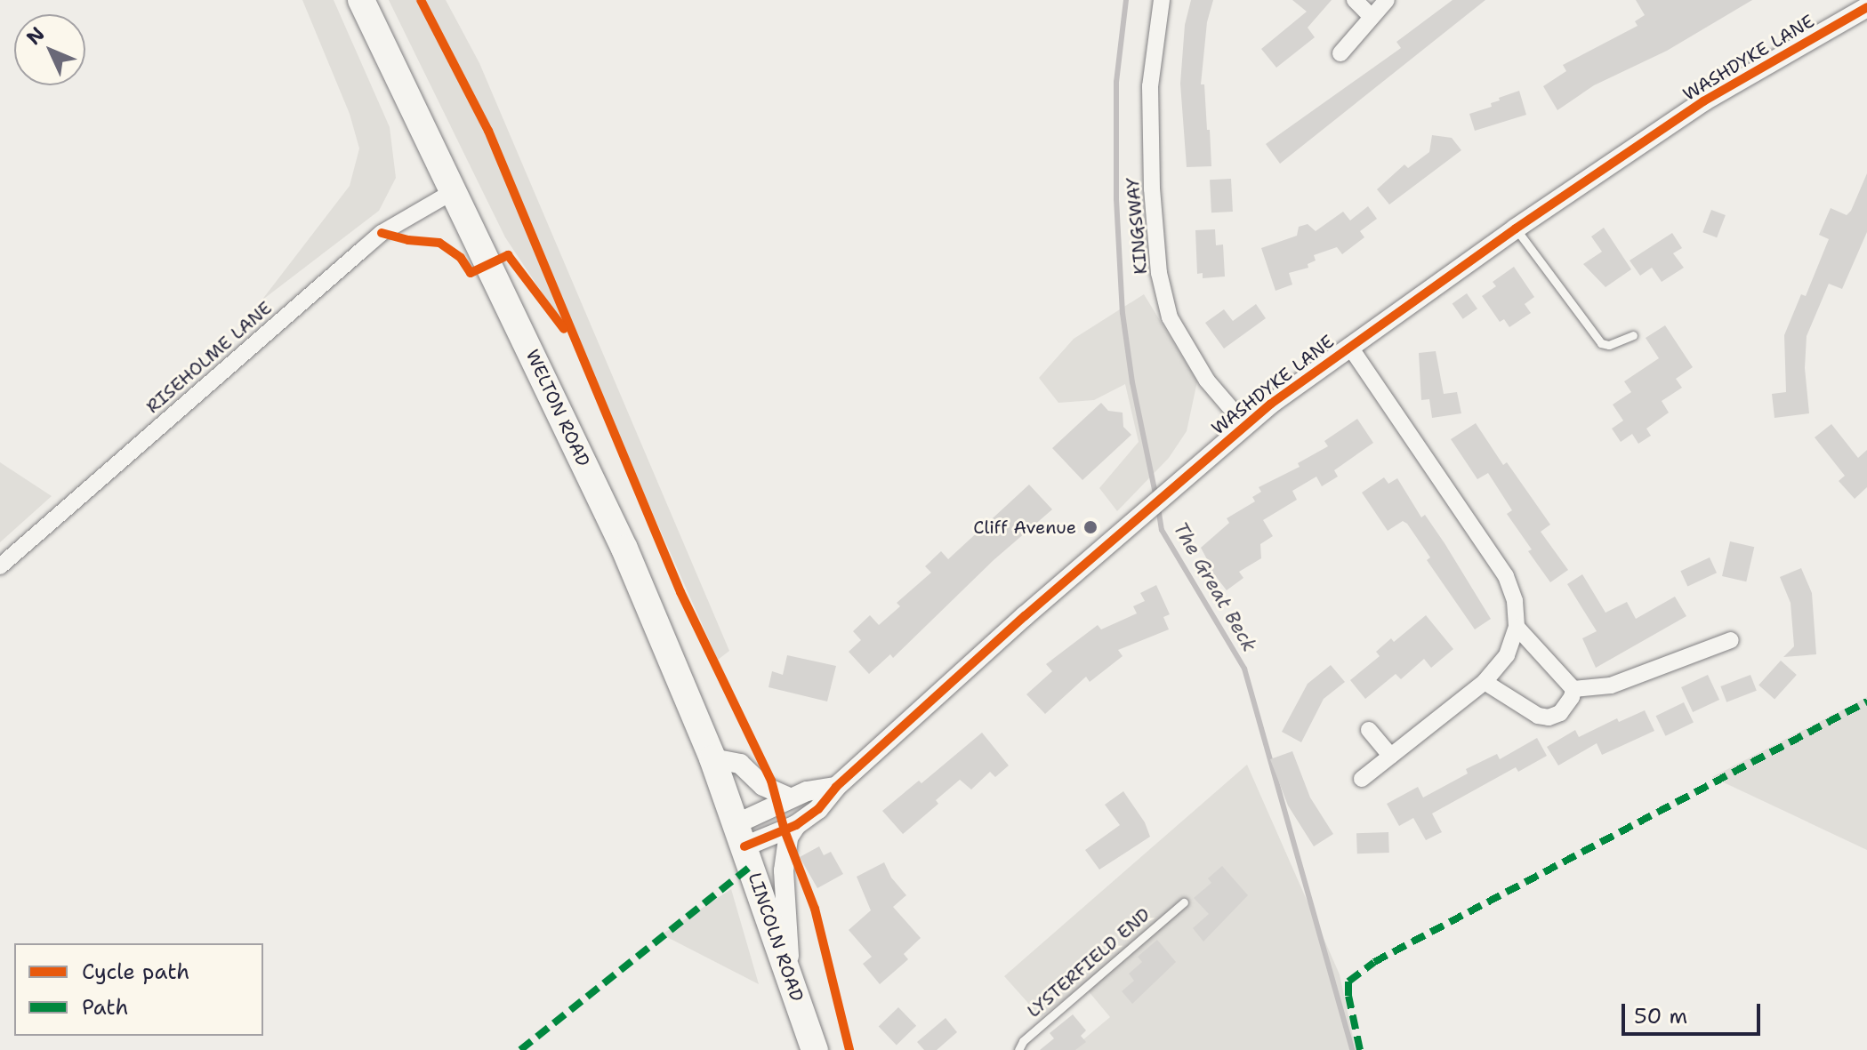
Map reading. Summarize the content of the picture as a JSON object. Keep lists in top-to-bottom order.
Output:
{
  "streets": {
    "highway": ["WELTON ROAD", "LINCOLN ROAD"],
    "street": ["WASHDYKE LANE", "KINGSWAY", "RISEHOLME LANE"],
    "lane": ["LYSTERFIELD END"]
  },
  "crossings": [
    ["WASHDYKE LANE", "KINGSWAY"],
    ["WASHDYKE LANE", "WELTON ROAD"],
    ["WASHDYKE LANE", "LINCOLN ROAD"],
    ["RISEHOLME LANE", "WELTON ROAD"],
    ["WELTON ROAD", "LINCOLN ROAD"]
  ],
  "water": ["The Great Beck"],
  "places": ["Cliff Avenue"],
  "legend": ["Cycle path", "Path"],
  "scale_bar": "50 m",
  "north": "top left"
}
